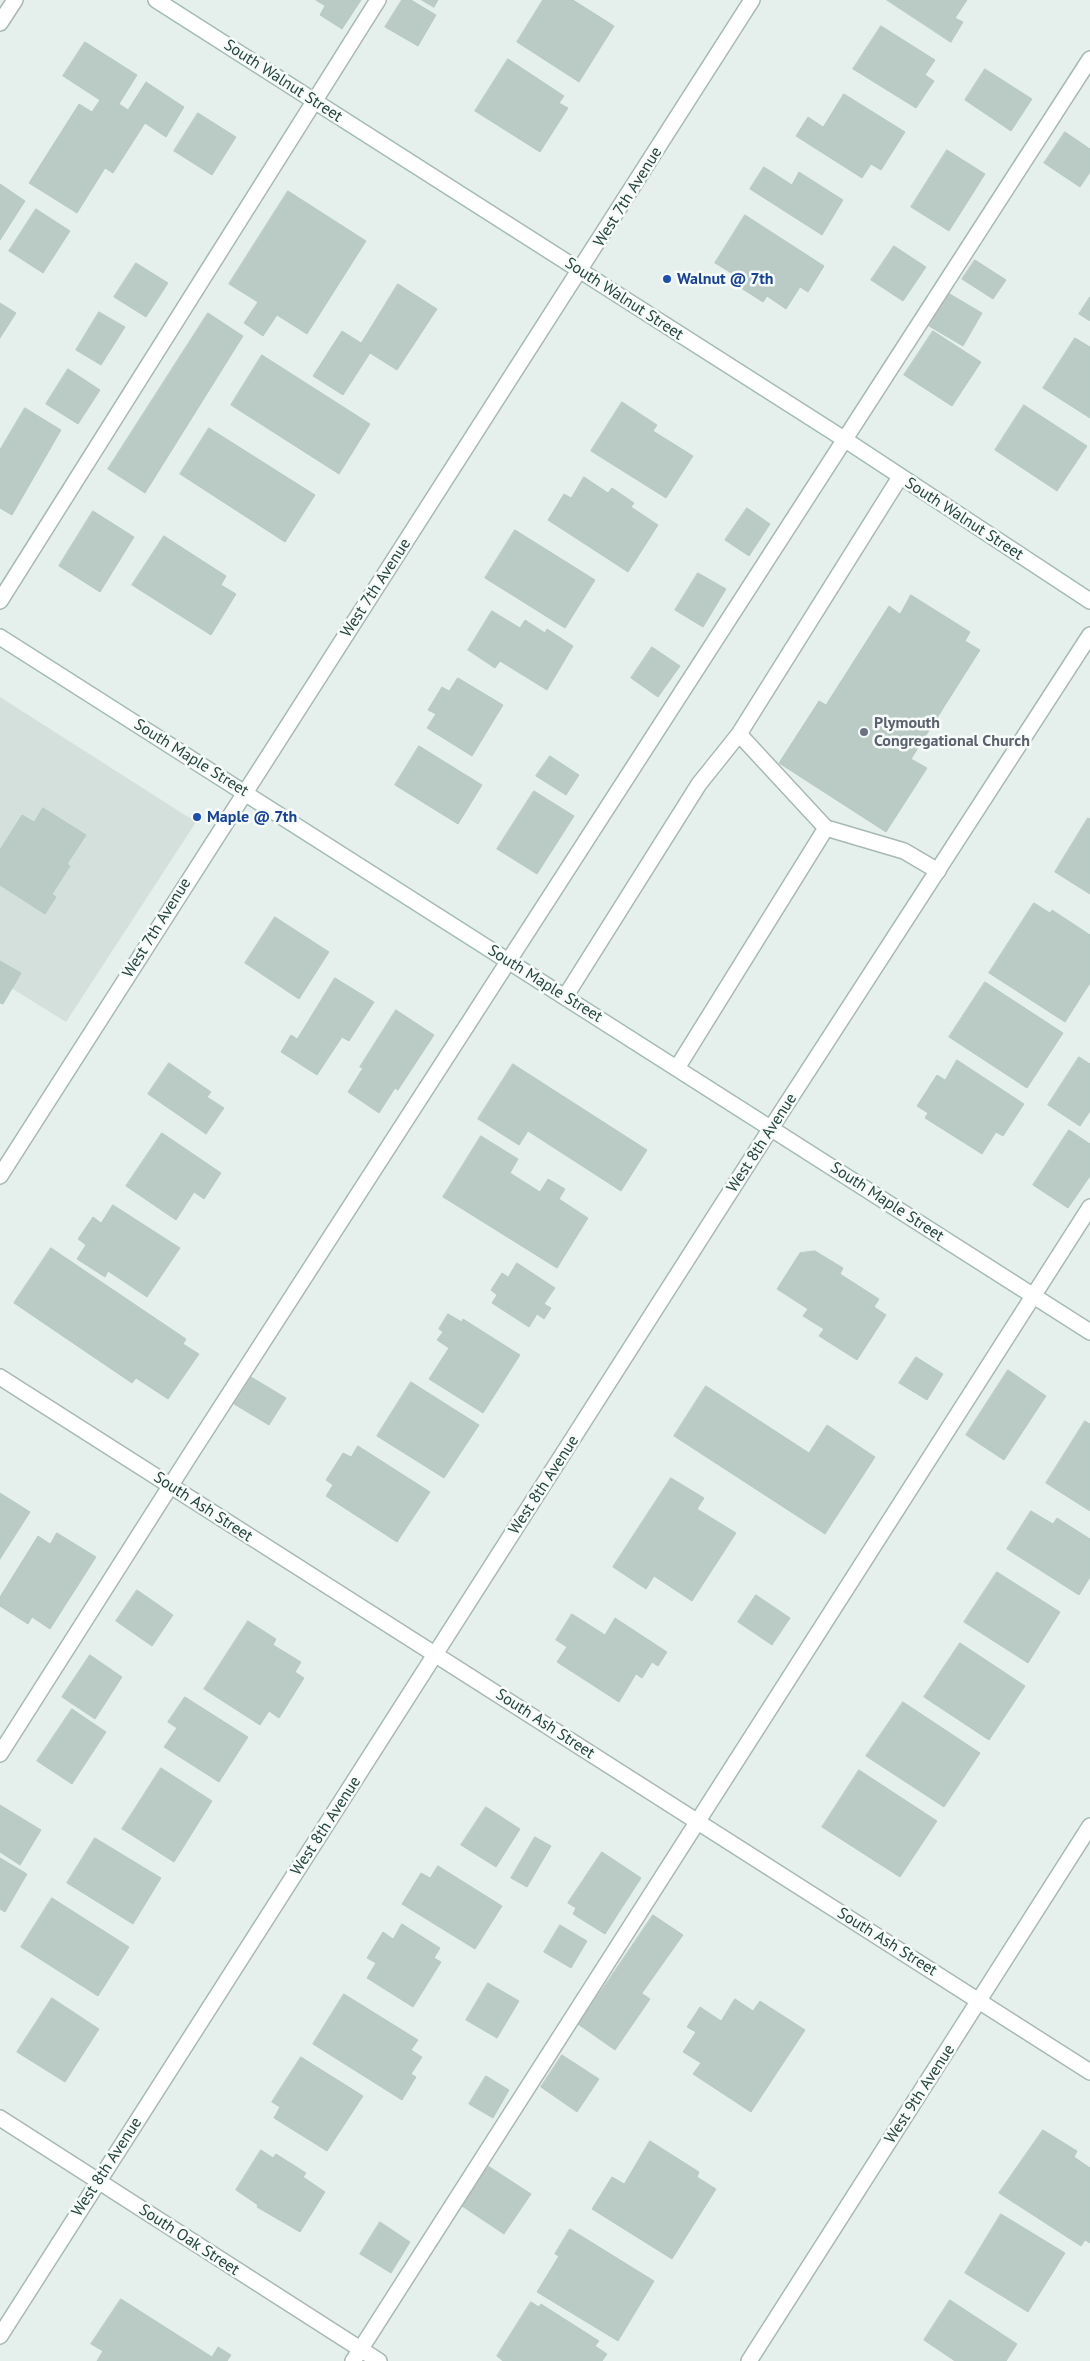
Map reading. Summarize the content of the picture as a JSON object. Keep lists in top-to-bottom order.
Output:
{
  "streets": {
    "street": [
      "South Walnut Street",
      "West 7th Avenue",
      "South Maple Street",
      "West 8th Avenue",
      "South Ash Street",
      "West 9th Avenue",
      "South Oak Street"
    ]
  },
  "crossings": [
    ["South Walnut Street", "West 7th Avenue"],
    ["West 7th Avenue", "South Maple Street"],
    ["South Maple Street", "West 8th Avenue"],
    ["West 8th Avenue", "South Ash Street"],
    ["West 8th Avenue", "South Oak Street"],
    ["South Ash Street", "West 9th Avenue"]
  ],
  "places": ["Walnut @ 7th", "Plymouth Congregational Church", "Maple @ 7th"]
}
